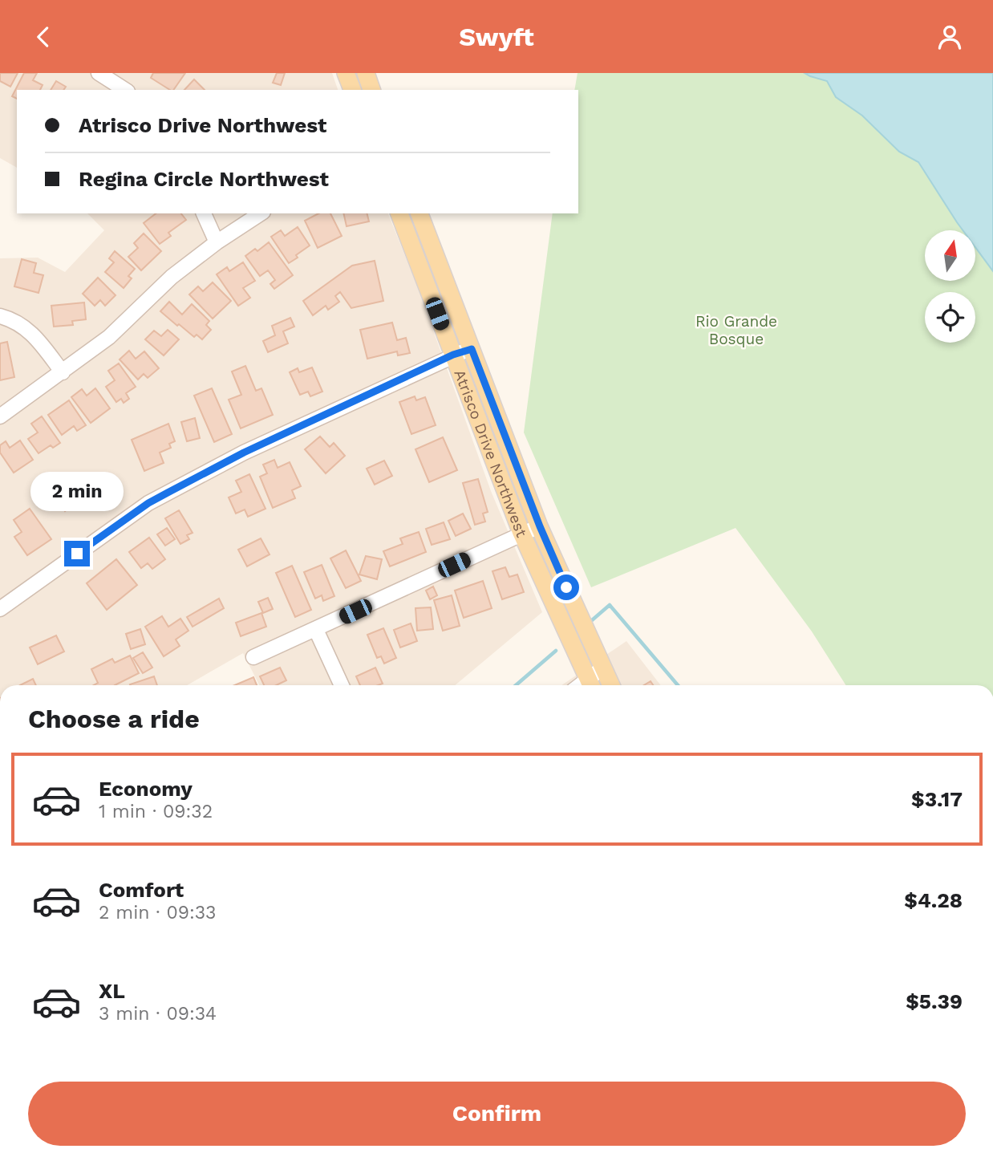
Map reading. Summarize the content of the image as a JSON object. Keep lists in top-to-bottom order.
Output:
{
  "streets": {
    "main road": ["Atrisco Drive Northwest"]
  },
  "parks": ["Rio Grande Bosque"],
  "north": "top",
  "page": {
    "header": "Swyft",
    "banner": ["Atrisco Drive Northwest", "Regina Circle Northwest"],
    "bubble": "2 min",
    "heading": "Choose a ride",
    "list": [
      {
        "name": "Economy",
        "note": "1 min · 09:32",
        "value": "$3.17"
      },
      {
        "name": "Comfort",
        "note": "2 min · 09:33",
        "value": "$4.28"
      },
      {
        "name": "XL",
        "note": "3 min · 09:34",
        "value": "$5.39"
      }
    ],
    "buttons": "Confirm"
  }
}
